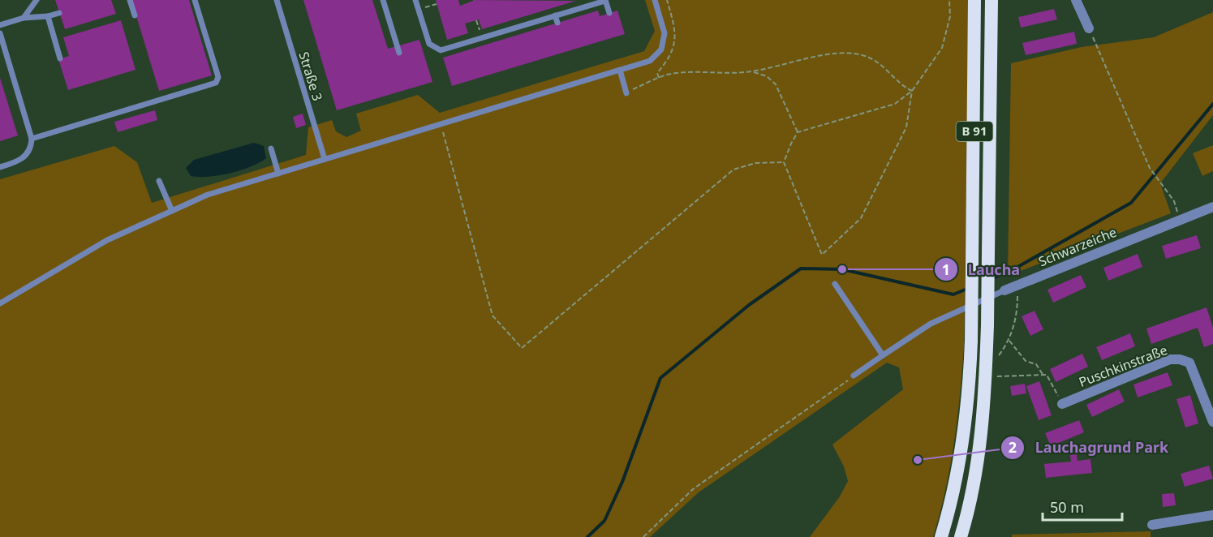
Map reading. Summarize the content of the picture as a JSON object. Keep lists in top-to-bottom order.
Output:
{
  "streets": {
    "highway": ["B 91"],
    "street": ["Schwarzeiche", "Puschkinstraße"],
    "lane": ["Straße 3"]
  },
  "places": ["Laucha", "Lauchagrund Park"],
  "scale_bar": "50 m"
}
